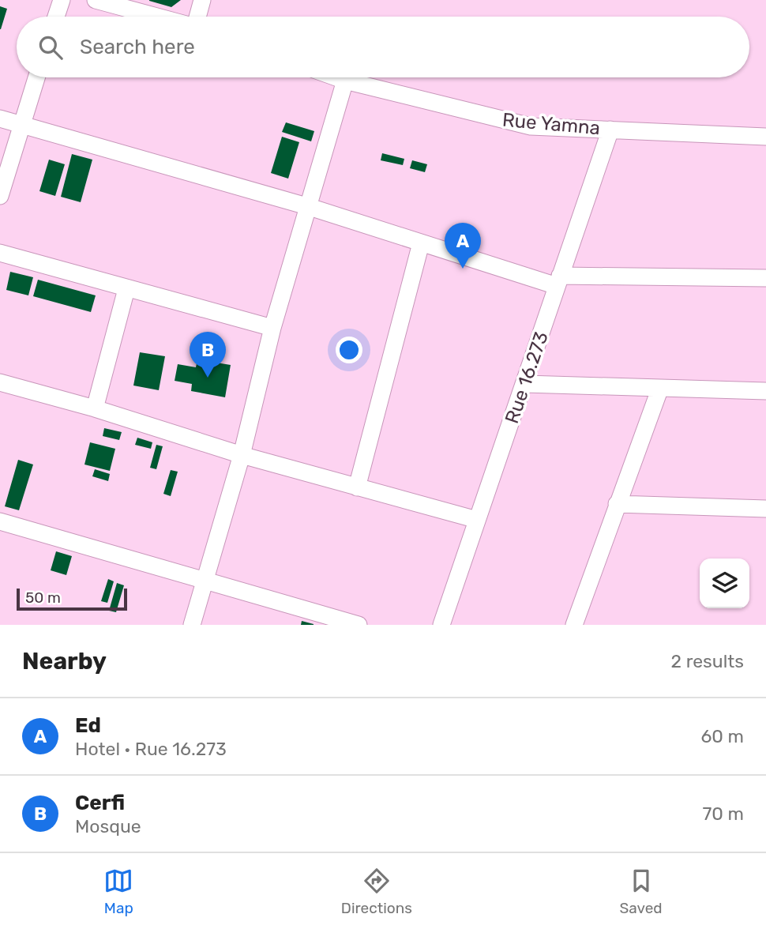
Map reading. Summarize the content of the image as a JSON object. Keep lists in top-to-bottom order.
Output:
{
  "streets": {
    "street": ["Rue Yamna", "Rue 16.273"]
  },
  "crossings": [
    ["Rue Yamna", "Rue 16.273"]
  ],
  "scale_bar": "50 m",
  "page": {
    "search": "Search here",
    "pins": ["A", "B"],
    "scale": "50 m",
    "heading": ["Nearby", "2 results"],
    "list": [
      {
        "mark": "A",
        "name": "Ed",
        "note": "Hotel · Rue 16.273",
        "value": "60 m"
      },
      {
        "mark": "B",
        "name": "Cerfi",
        "note": "Mosque",
        "value": "70 m"
      }
    ],
    "nav": ["Map", "Directions", "Saved"]
  }
}
